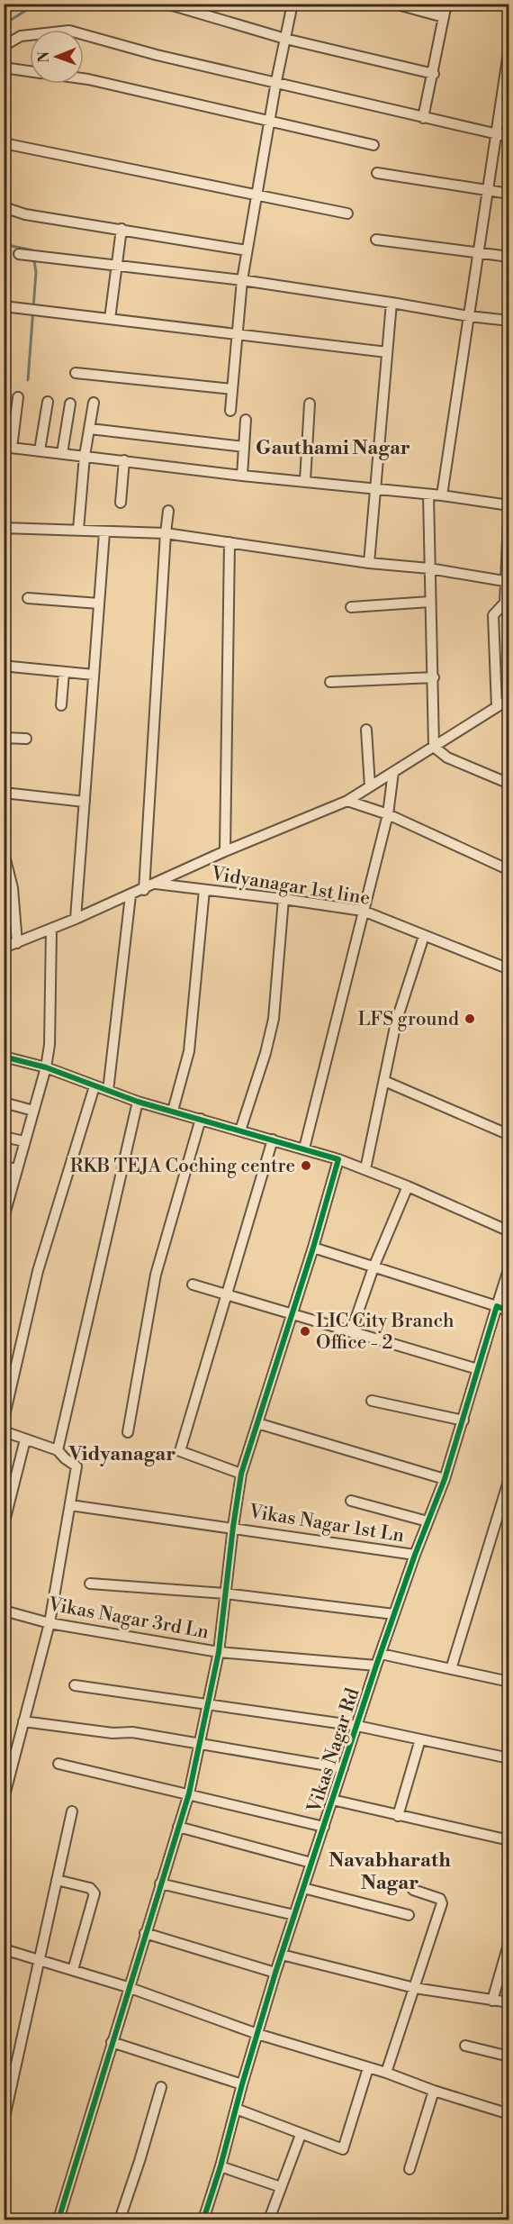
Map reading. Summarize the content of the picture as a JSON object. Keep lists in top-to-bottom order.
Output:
{
  "streets": {
    "street": [
      "Vidyanagar 1st line",
      "Vikas Nagar 1st Ln",
      "Vikas Nagar 3rd Ln",
      "Vikas Nagar Rd"
    ]
  },
  "crossings": [
    ["Vikas Nagar 1st Ln", "Vikas Nagar Rd"],
    ["Vikas Nagar 3rd Ln", "Vikas Nagar Rd"]
  ],
  "districts": ["Gauthami Nagar", "Vidyanagar", "Navabharath Nagar"],
  "places": ["LFS ground", "RKB TEJA Coching centre", "LIC City Branch Office - 2"],
  "north": "left"
}
